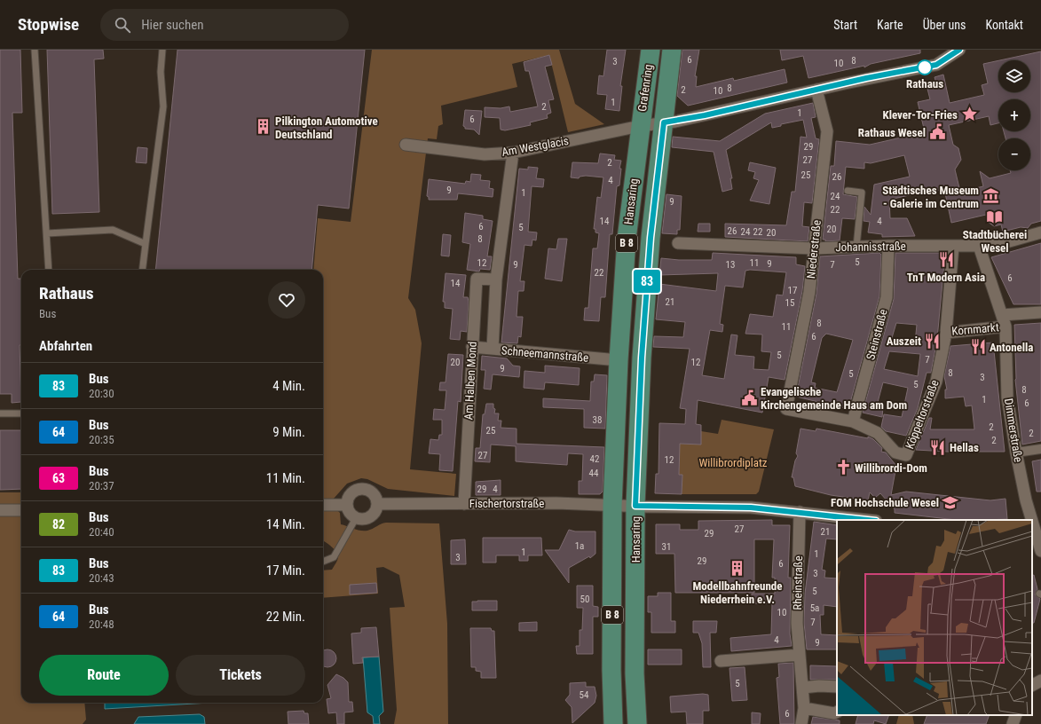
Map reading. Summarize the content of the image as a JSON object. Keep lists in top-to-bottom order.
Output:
{
  "streets": {
    "main road": ["Grafenring", "Hansaring", "B 8"],
    "street": [
      "Am Westglacis",
      "Johannisstraße",
      "Niederstraße",
      "Kornmarkt",
      "Steinstraße",
      "Schneemannstraße",
      "Am Halben Mond",
      "Köppeltorstraße",
      "Dimmerstraße",
      "Fischertorstraße",
      "Rheinstraße"
    ]
  },
  "crossings": [
    ["Grafenring", "Am Westglacis"],
    ["Grafenring", "Hansaring"],
    ["Am Westglacis", "Hansaring"],
    ["Am Westglacis", "Niederstraße"],
    ["Am Westglacis", "Am Halben Mond"],
    ["Hansaring", "Schneemannstraße"],
    ["Hansaring", "Fischertorstraße"],
    ["Johannisstraße", "Niederstraße"],
    ["Johannisstraße", "Kornmarkt"],
    ["Johannisstraße", "Steinstraße"],
    ["Niederstraße", "Steinstraße"],
    ["Niederstraße", "Köppeltorstraße"],
    ["Kornmarkt", "Köppeltorstraße"],
    ["Kornmarkt", "Dimmerstraße"],
    ["Steinstraße", "Köppeltorstraße"],
    ["Schneemannstraße", "Am Halben Mond"],
    ["Am Halben Mond", "Fischertorstraße"],
    ["Fischertorstraße", "Rheinstraße"]
  ],
  "parks": ["Willibrordiplatz"],
  "places": {
    "other": ["Rathaus"],
    "place": ["Klever-Tor-Fries"],
    "building": ["Pilkington Automotive Deutschland", "Modellbahnfreunde Niederrhein e.V."],
    "public building": ["Rathaus Wesel", "Evangelische Kirchengemeinde Haus am Dom"],
    "museum": ["Städtisches Museum - Galerie im Centrum"],
    "library": ["Stadtbücherei Wesel"],
    "restaurant": [
      "TnT Modern Asia",
      "Auszeit",
      "Antonella",
      "Hellas"
    ],
    "church": ["Willibrordi-Dom"],
    "school or university": ["FOM Hochschule Wesel"]
  },
  "lines": ["bus line 83"],
  "house_numbers": [
    "6",
    "8",
    "3",
    "10",
    "8",
    "2",
    "10",
    "1",
    "2",
    "1",
    "6",
    "29",
    "27",
    "2",
    "25",
    "26",
    "4",
    "9",
    "1",
    "24",
    "9",
    "22",
    "14",
    "4",
    "6",
    "5",
    "20",
    "26",
    "24",
    "22",
    "20",
    "8",
    "5",
    "12",
    "11",
    "9",
    "9",
    "13",
    "7",
    "22",
    "6",
    "14",
    "17",
    "21",
    "15",
    "8",
    "11",
    "6",
    "5",
    "7",
    "20",
    "12",
    "9",
    "8",
    "5",
    "3",
    "5",
    "8",
    "1",
    "6",
    "38",
    "2",
    "25",
    "2",
    "2",
    "27",
    "42",
    "12",
    "44",
    "29",
    "4",
    "27",
    "21",
    "29",
    "1a",
    "31",
    "1",
    "1",
    "3",
    "29",
    "6",
    "3",
    "5",
    "50",
    "5a",
    "10",
    "7",
    "4",
    "9",
    "5",
    "54",
    "6"
  ],
  "page": {
    "header": "Stopwise",
    "search": "Hier suchen",
    "nav": [
      "Start",
      "Karte",
      "Über uns",
      "Kontakt"
    ],
    "on_map": "83",
    "map_buttons": ["+", "−"],
    "heading": [
      ["Rathaus", "Bus"],
      "Abfahrten"
    ],
    "list": [
      {
        "mark": "83",
        "name": "Bus",
        "note": "20:30",
        "value": "4 Min."
      },
      {
        "mark": "64",
        "name": "Bus",
        "note": "20:35",
        "value": "9 Min."
      },
      {
        "mark": "63",
        "name": "Bus",
        "note": "20:37",
        "value": "11 Min."
      },
      {
        "mark": "82",
        "name": "Bus",
        "note": "20:40",
        "value": "14 Min."
      },
      {
        "mark": "83",
        "name": "Bus",
        "note": "20:43",
        "value": "17 Min."
      },
      {
        "mark": "64",
        "name": "Bus",
        "note": "20:48",
        "value": "22 Min."
      }
    ],
    "buttons": ["Route", "Tickets"]
  }
}
